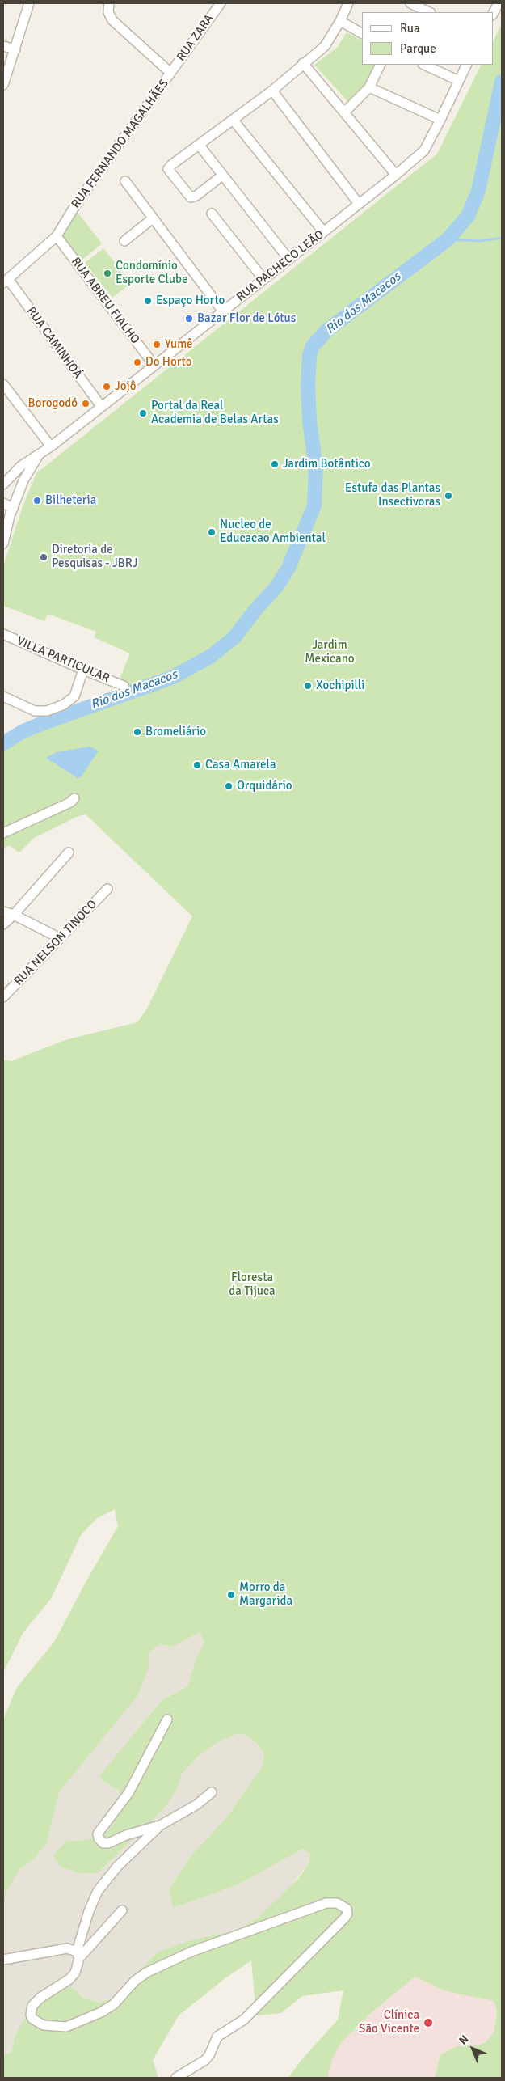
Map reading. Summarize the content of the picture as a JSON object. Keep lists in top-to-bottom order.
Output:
{
  "streets": {
    "street": [
      "RUA ZARA",
      "RUA FERNANDO MAGALHÃES",
      "RUA PACHECO LEÃO",
      "RUA ABREU FIALHO",
      "RUA CAMINHOÁ",
      "VILLA PARTICULAR",
      "RUA NELSON TINOCO"
    ]
  },
  "crossings": [
    ["RUA ZARA", "RUA FERNANDO MAGALHÃES"],
    ["RUA FERNANDO MAGALHÃES", "RUA ABREU FIALHO"],
    ["RUA FERNANDO MAGALHÃES", "RUA CAMINHOÁ"],
    ["RUA PACHECO LEÃO", "RUA ABREU FIALHO"],
    ["RUA PACHECO LEÃO", "RUA CAMINHOÁ"]
  ],
  "water": ["Rio dos Macacos"],
  "parks": ["Jardim Mexicano", "Floresta da Tijuca"],
  "places": [
    "Condomínio Esporte Clube",
    "Espaço Horto",
    "Bazar Flor de Lótus",
    "Yumê",
    "Do Horto",
    "Jojô",
    "Borogodó",
    "Portal da Real Academia de Belas Artas",
    "Jardim Botântico",
    "Estufa das Plantas Insectivoras",
    "Bilheteria",
    "Nucleo de Educacao Ambiental",
    "Diretoria de Pesquisas - JBRJ",
    "Xochipilli",
    "Bromeliário",
    "Casa Amarela",
    "Orquidário",
    "Morro da Margarida",
    "Clínica São Vicente"
  ],
  "legend": ["Rua", "Parque"],
  "north": "top left"
}
